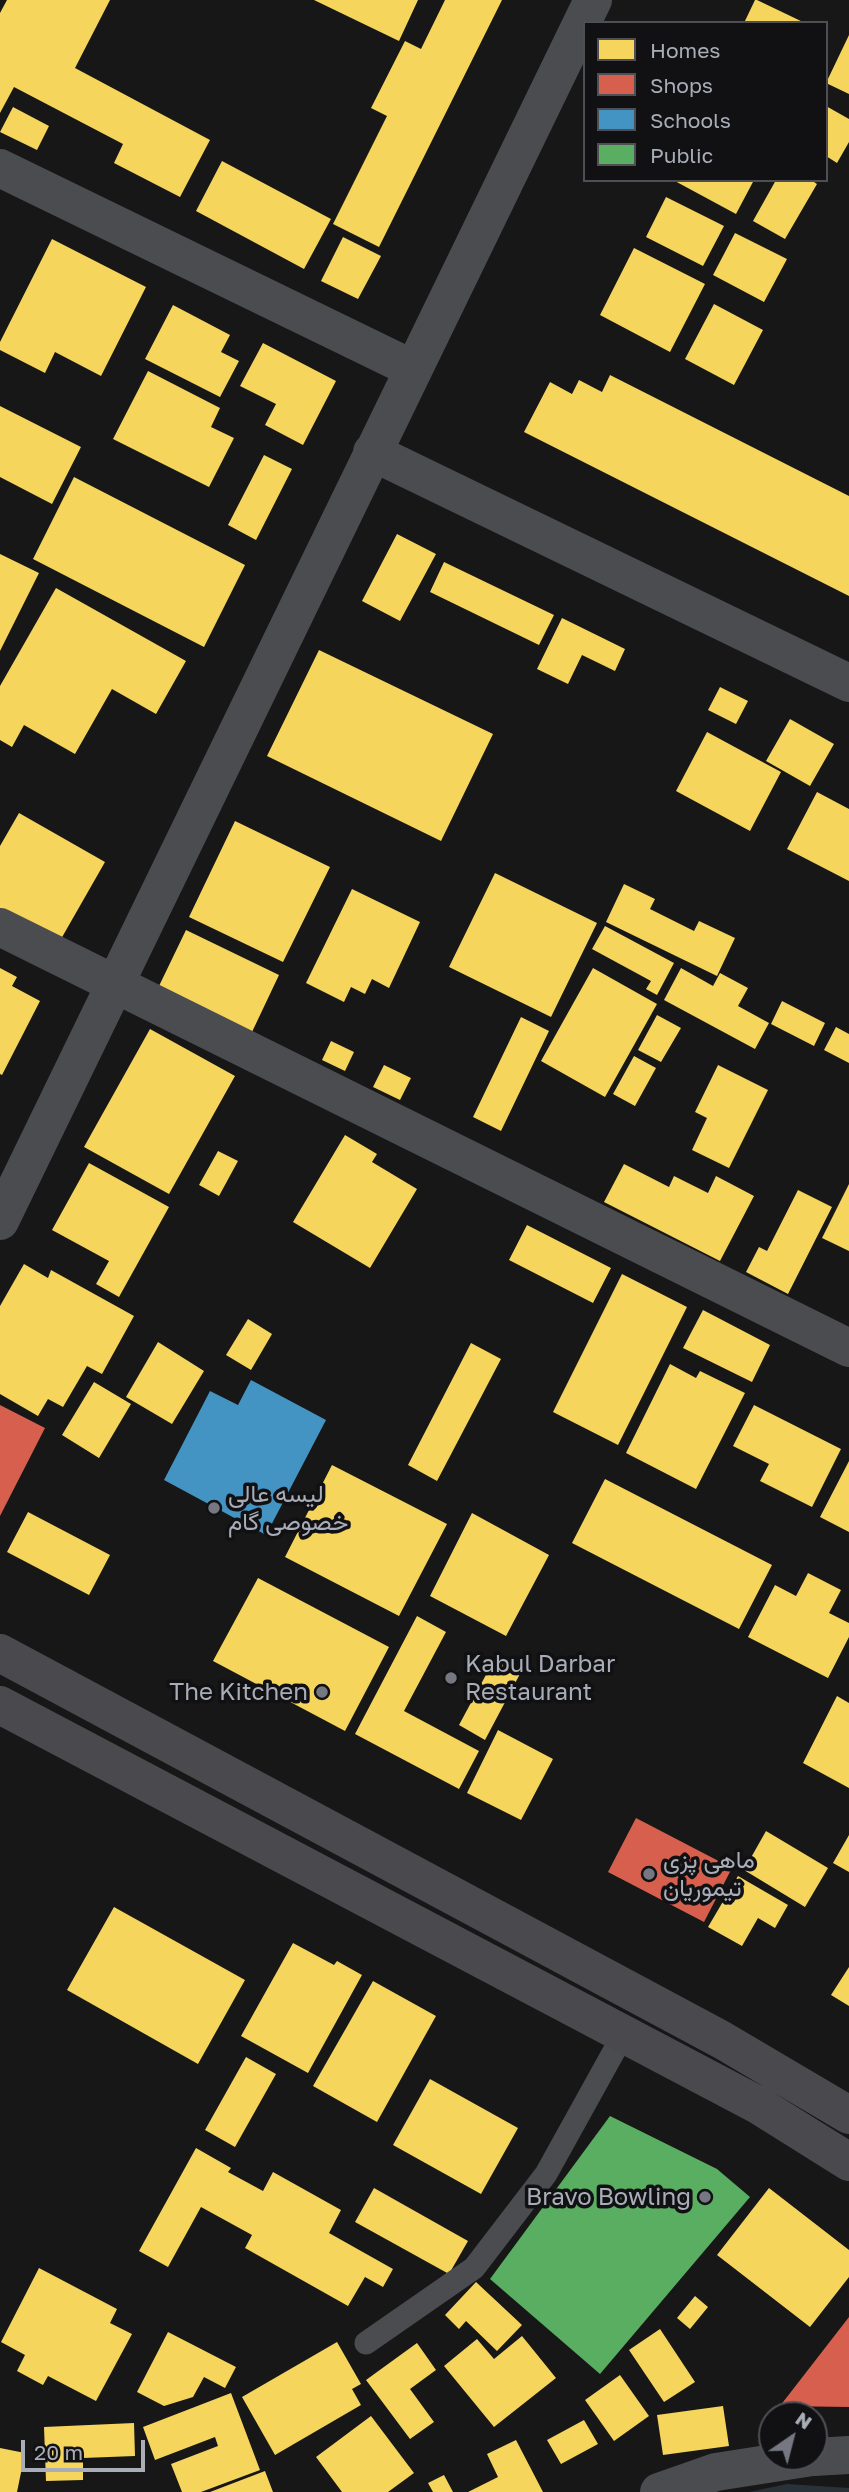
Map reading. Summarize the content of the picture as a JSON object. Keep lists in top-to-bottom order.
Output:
{
  "places": [
    "لیسه عالی خصوصی گام",
    "Kabul Darbar Restaurant",
    "The Kitchen",
    "ماهی پزی تیموریان",
    "Bravo Bowling"
  ],
  "legend": [
    "Homes",
    "Shops",
    "Schools",
    "Public"
  ],
  "scale_bar": "20 m",
  "north": "top right"
}
